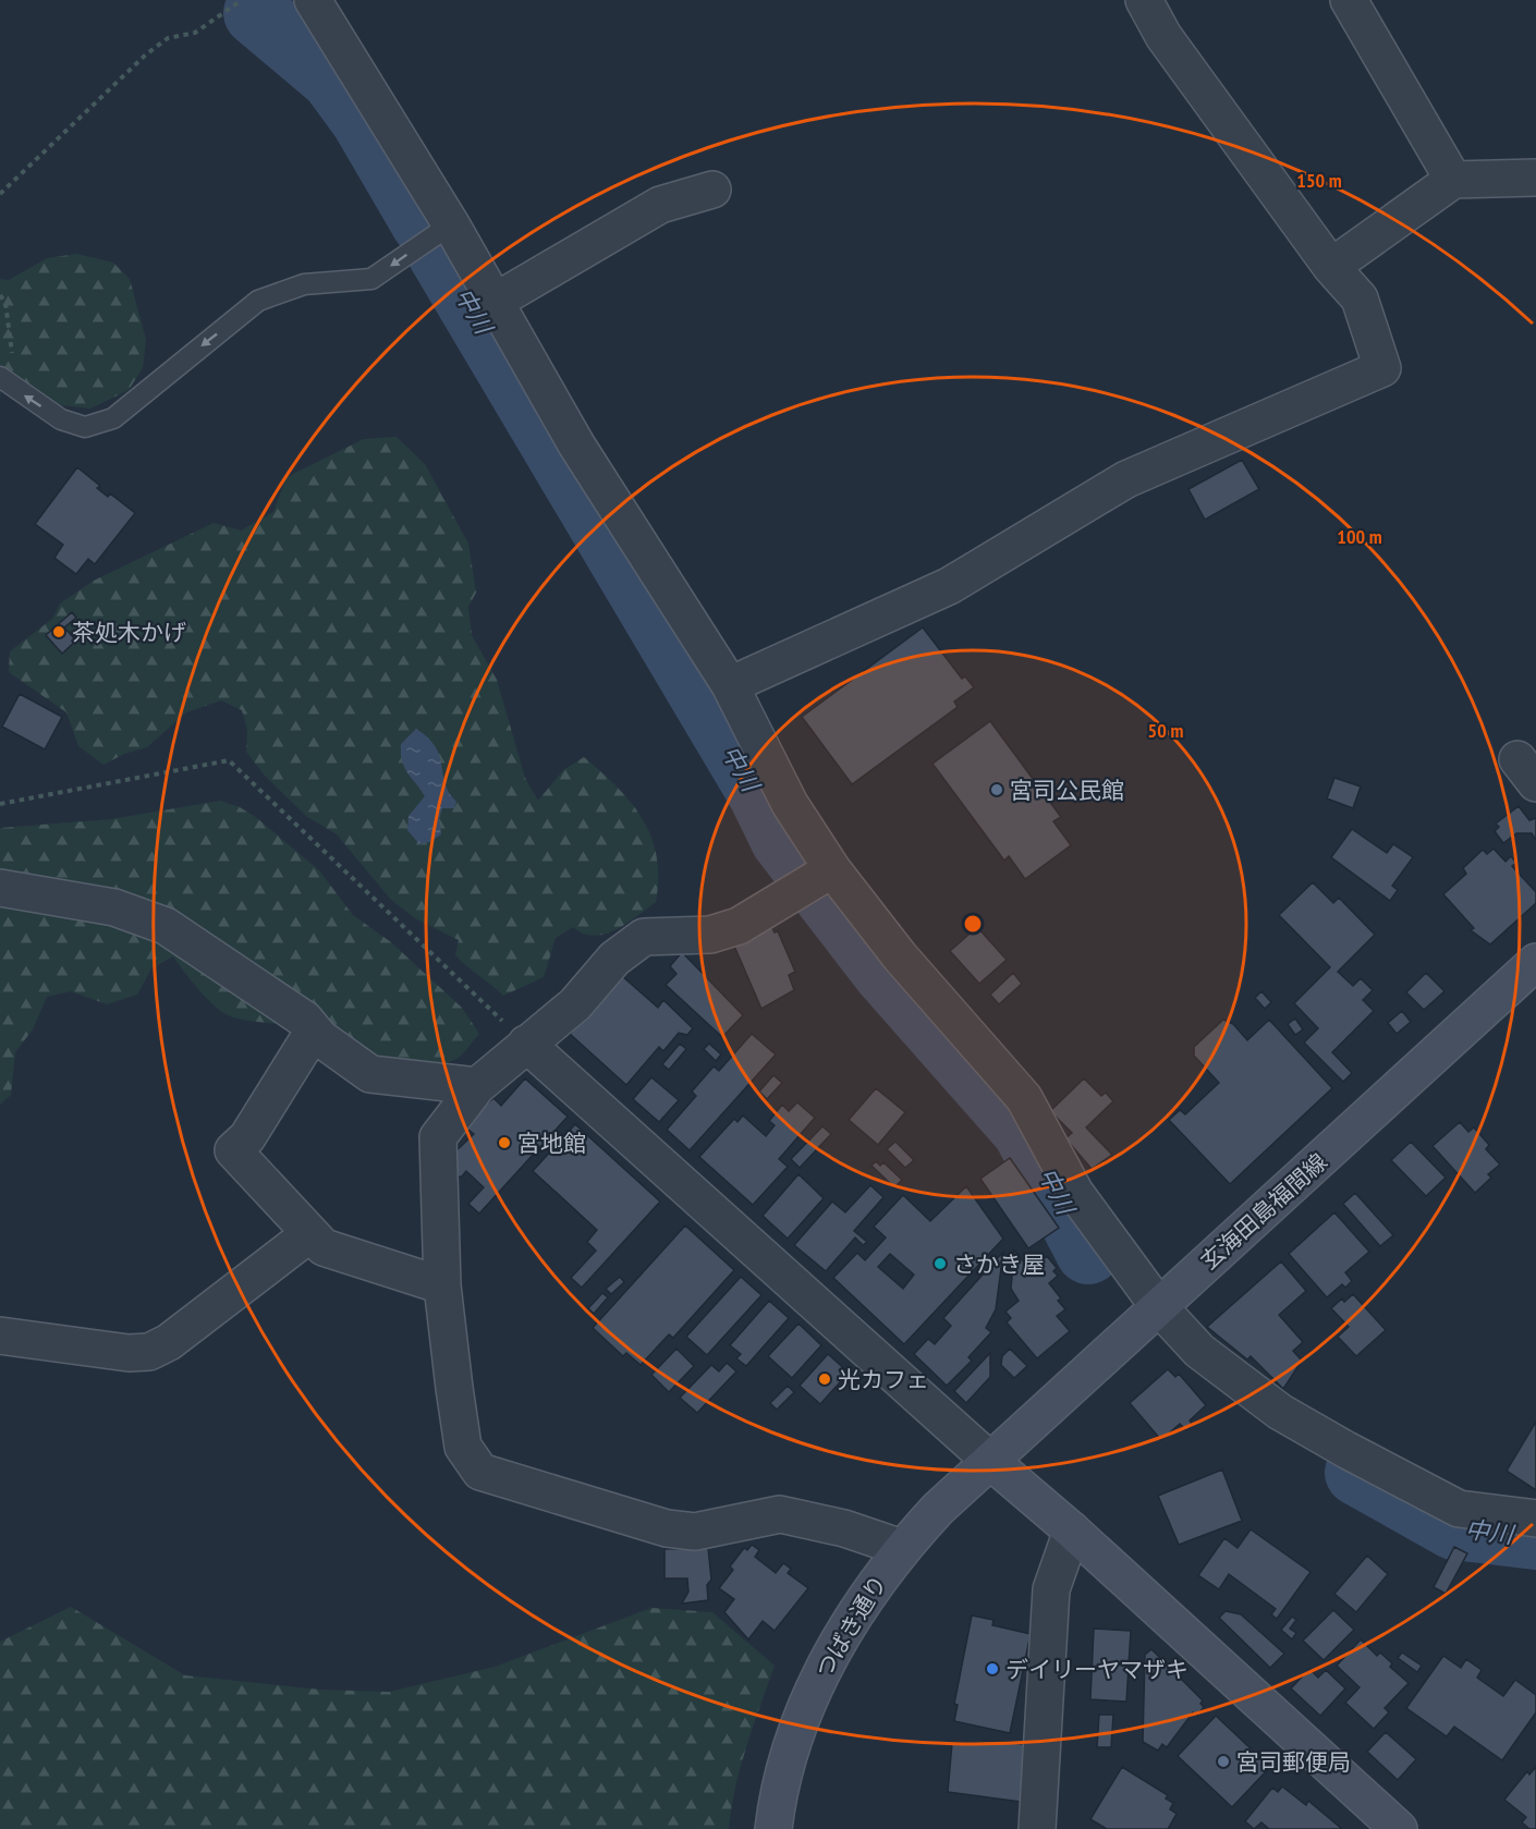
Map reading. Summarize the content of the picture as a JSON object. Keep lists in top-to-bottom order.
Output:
{
  "streets": {
    "main road": ["玄海田島福間線", "つばき通り"]
  },
  "crossings": [
    ["玄海田島福間線", "つばき通り"]
  ],
  "water": ["中川"],
  "places": [
    "茶処木かげ",
    "宮司公民館",
    "宮地館",
    "さかき屋",
    "光カフェ",
    "デイリーヤマザキ",
    "宮司郵便局"
  ],
  "rings": ["150 m", "100 m", "50 m"]
}
